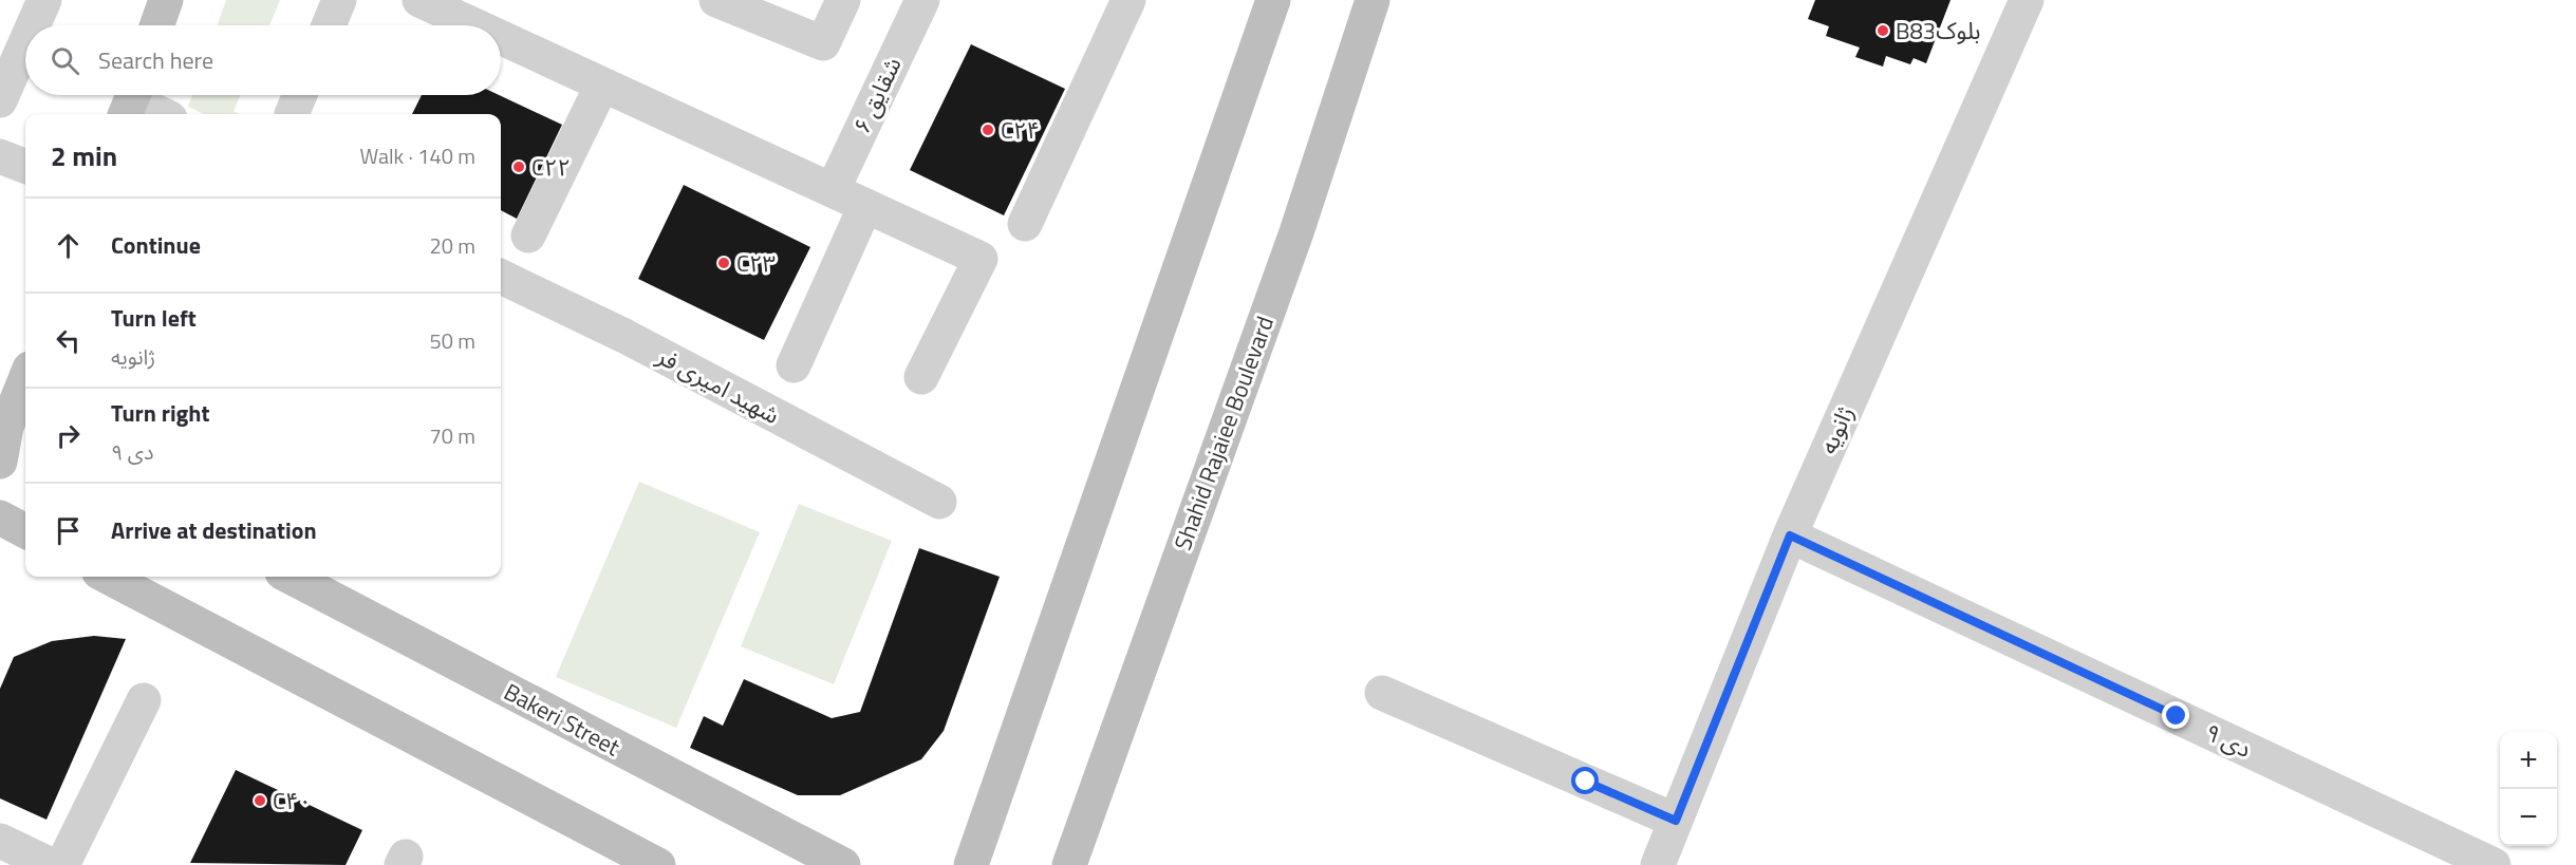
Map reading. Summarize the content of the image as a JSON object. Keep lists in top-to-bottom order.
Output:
{
  "streets": {
    "main road": ["Shahid Rajaiee Boulevard", "Bakeri Street"],
    "street": [
      "شقایق ۶",
      "شهید امیری فر",
      "ژانویه",
      "۹ دی"
    ]
  },
  "crossings": [
    ["ژانویه", "۹ دی"]
  ],
  "places": [
    "B83بلوک",
    "C۲۴",
    "C۲۲",
    "C۲۳",
    "C۴۰"
  ],
  "page": {
    "search": "Search here",
    "heading": ["2 min", "Walk · 140 m"],
    "list": [
      ["Continue", "20 m"],
      ["Turn left", "ژانویه", "50 m"],
      ["Turn right", "۹ دی", "70 m"],
      "Arrive at destination"
    ],
    "map_buttons": ["+", "−"]
  }
}
